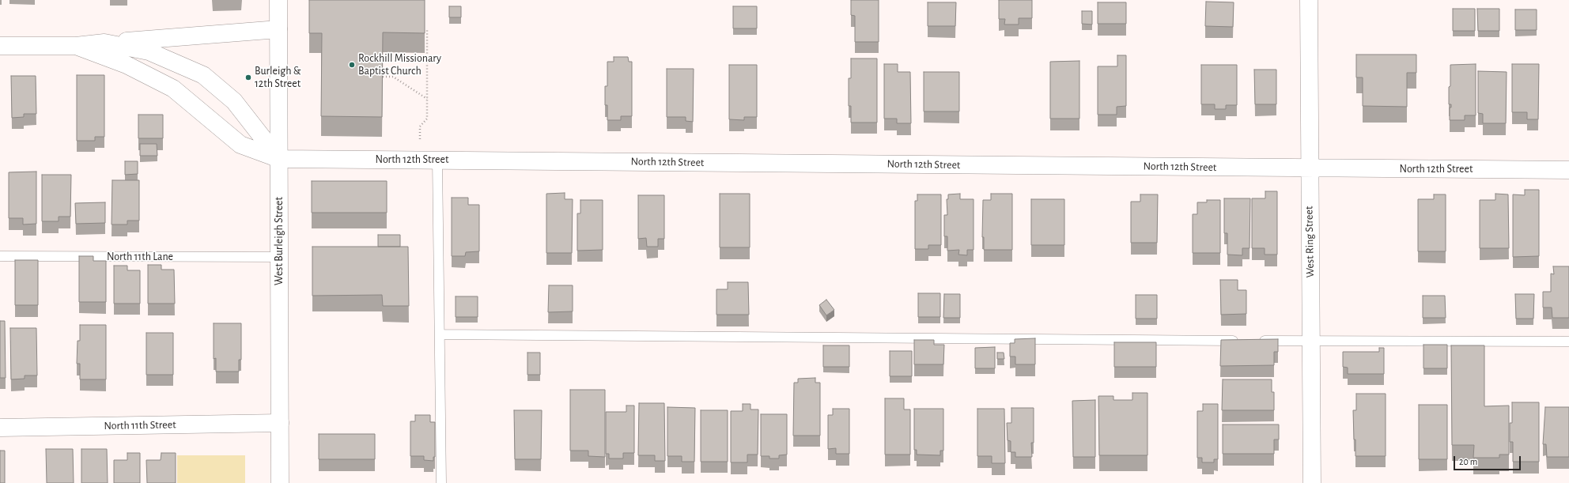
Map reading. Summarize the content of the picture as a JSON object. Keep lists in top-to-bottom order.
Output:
{
  "streets": {
    "street": [
      "North 12th Street",
      "West Burleigh Street",
      "West Ring Street",
      "North 11th Street"
    ],
    "lane": ["North 11th Lane"]
  },
  "crossings": [
    ["North 12th Street", "West Burleigh Street"],
    ["North 12th Street", "West Ring Street"],
    ["West Burleigh Street", "North 11th Lane"],
    ["West Burleigh Street", "North 11th Street"]
  ],
  "places": ["Rockhill Missionary Baptist Church", "Burleigh & 12th Street"],
  "scale_bar": "20 m"
}
